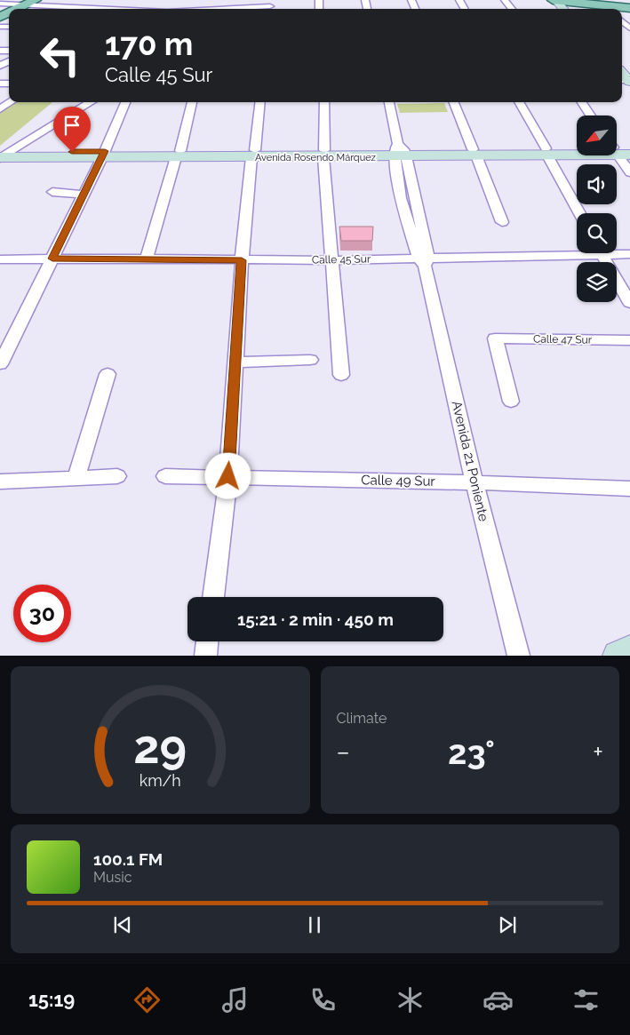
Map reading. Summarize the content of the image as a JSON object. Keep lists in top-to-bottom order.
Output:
{
  "streets": {
    "main road": ["Avenida Rosendo Márquez"],
    "street": [
      "Calle 45 Sur",
      "Calle 47 Sur",
      "Avenida 21 Poniente",
      "Calle 49 Sur"
    ]
  },
  "crossings": [
    ["Avenida Rosendo Márquez", "Avenida 21 Poniente"],
    ["Calle 45 Sur", "Avenida 21 Poniente"],
    ["Avenida 21 Poniente", "Calle 49 Sur"]
  ],
  "north": "bottom left",
  "page": {
    "turn": ["170 m", "Calle 45 Sur"],
    "limit": "30",
    "trip": "15:21 · 2 min · 450 m",
    "tile": "Climate",
    "heat": ["−", "23°", "+"],
    "song": ["100.1 FM", "Music"],
    "tabs": "15:19",
    "gauge": ["29", "km/h"]
  }
}
